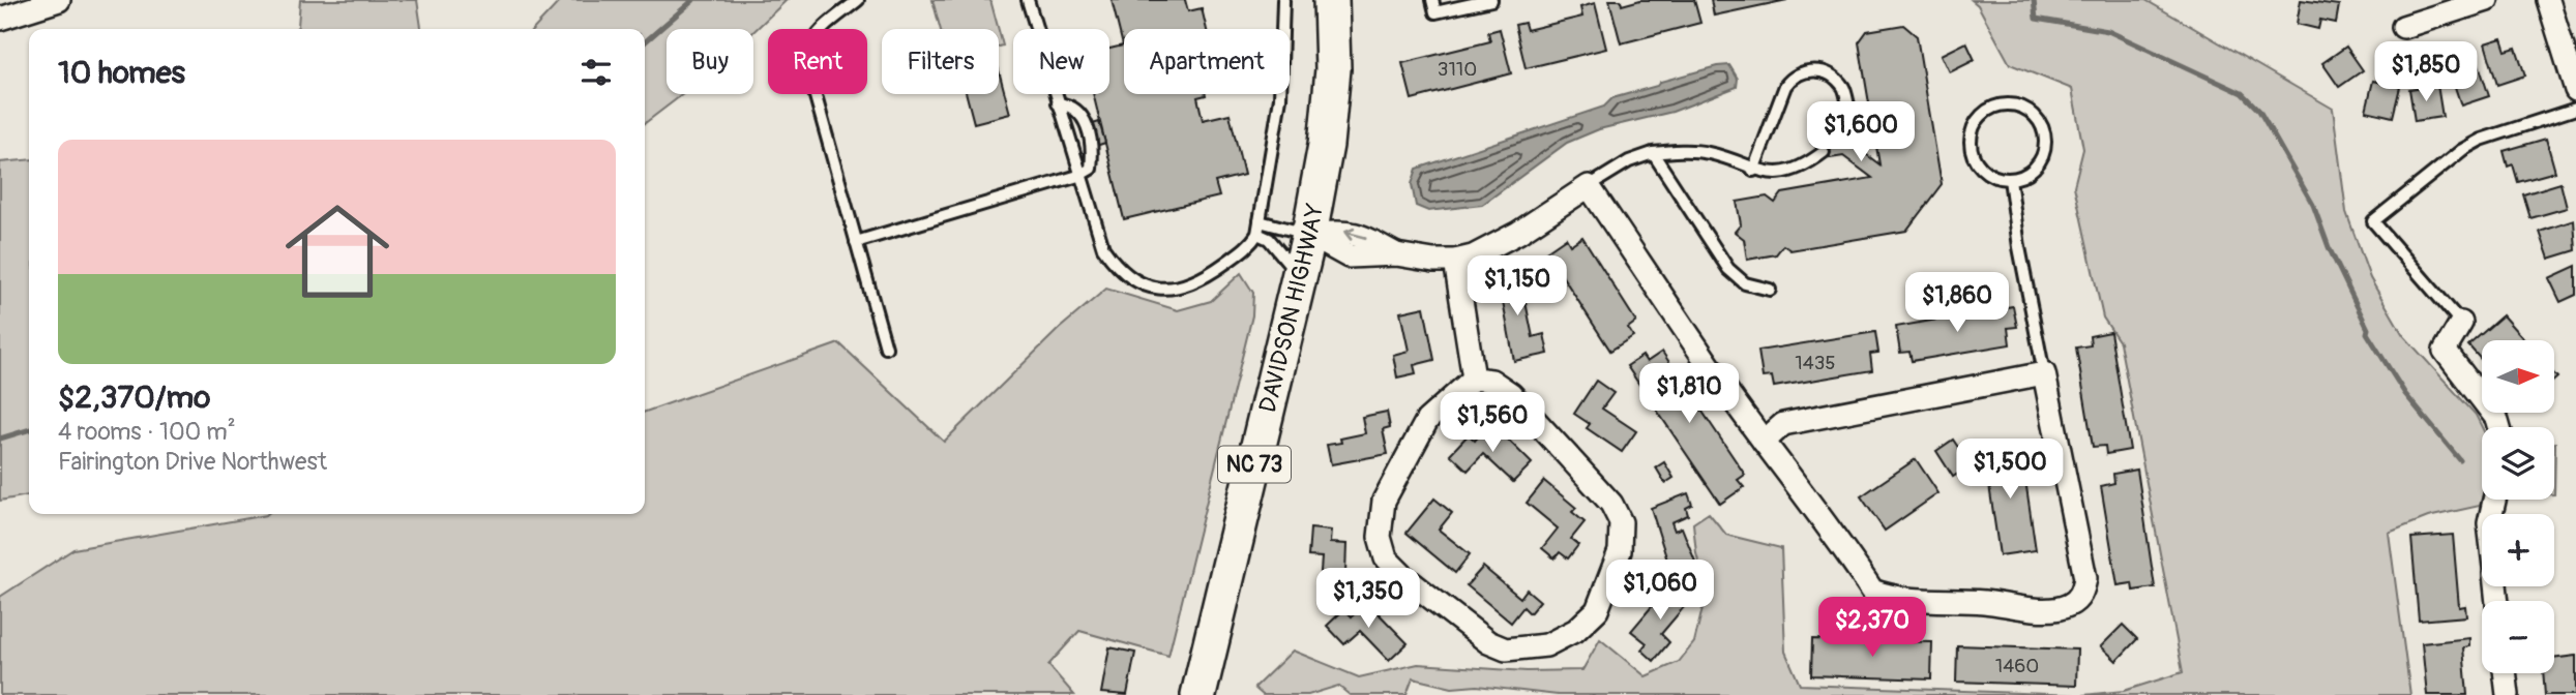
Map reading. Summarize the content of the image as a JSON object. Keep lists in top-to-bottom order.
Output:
{
  "streets": {
    "main road": ["DAVIDSON HIGHWAY", "NC 73"]
  },
  "house_numbers": ["3110", "1435", "1460"],
  "north": "right",
  "page": {
    "chip": [
      "Buy",
      "Rent",
      "Filters",
      "New",
      "Apartment"
    ],
    "heading": "10 homes",
    "price": [
      "$1,850",
      "$1,600",
      "$1,150",
      "$1,860",
      "$1,810",
      "$1,560",
      "$1,500",
      "$1,060",
      "$1,350",
      "$2,370"
    ],
    "list": [
      {
        "name": "$2,370/mo",
        "note": "4 rooms · 100 m² · Fairington Drive Northwest"
      }
    ],
    "map_buttons": ["+", "−"]
  }
}
